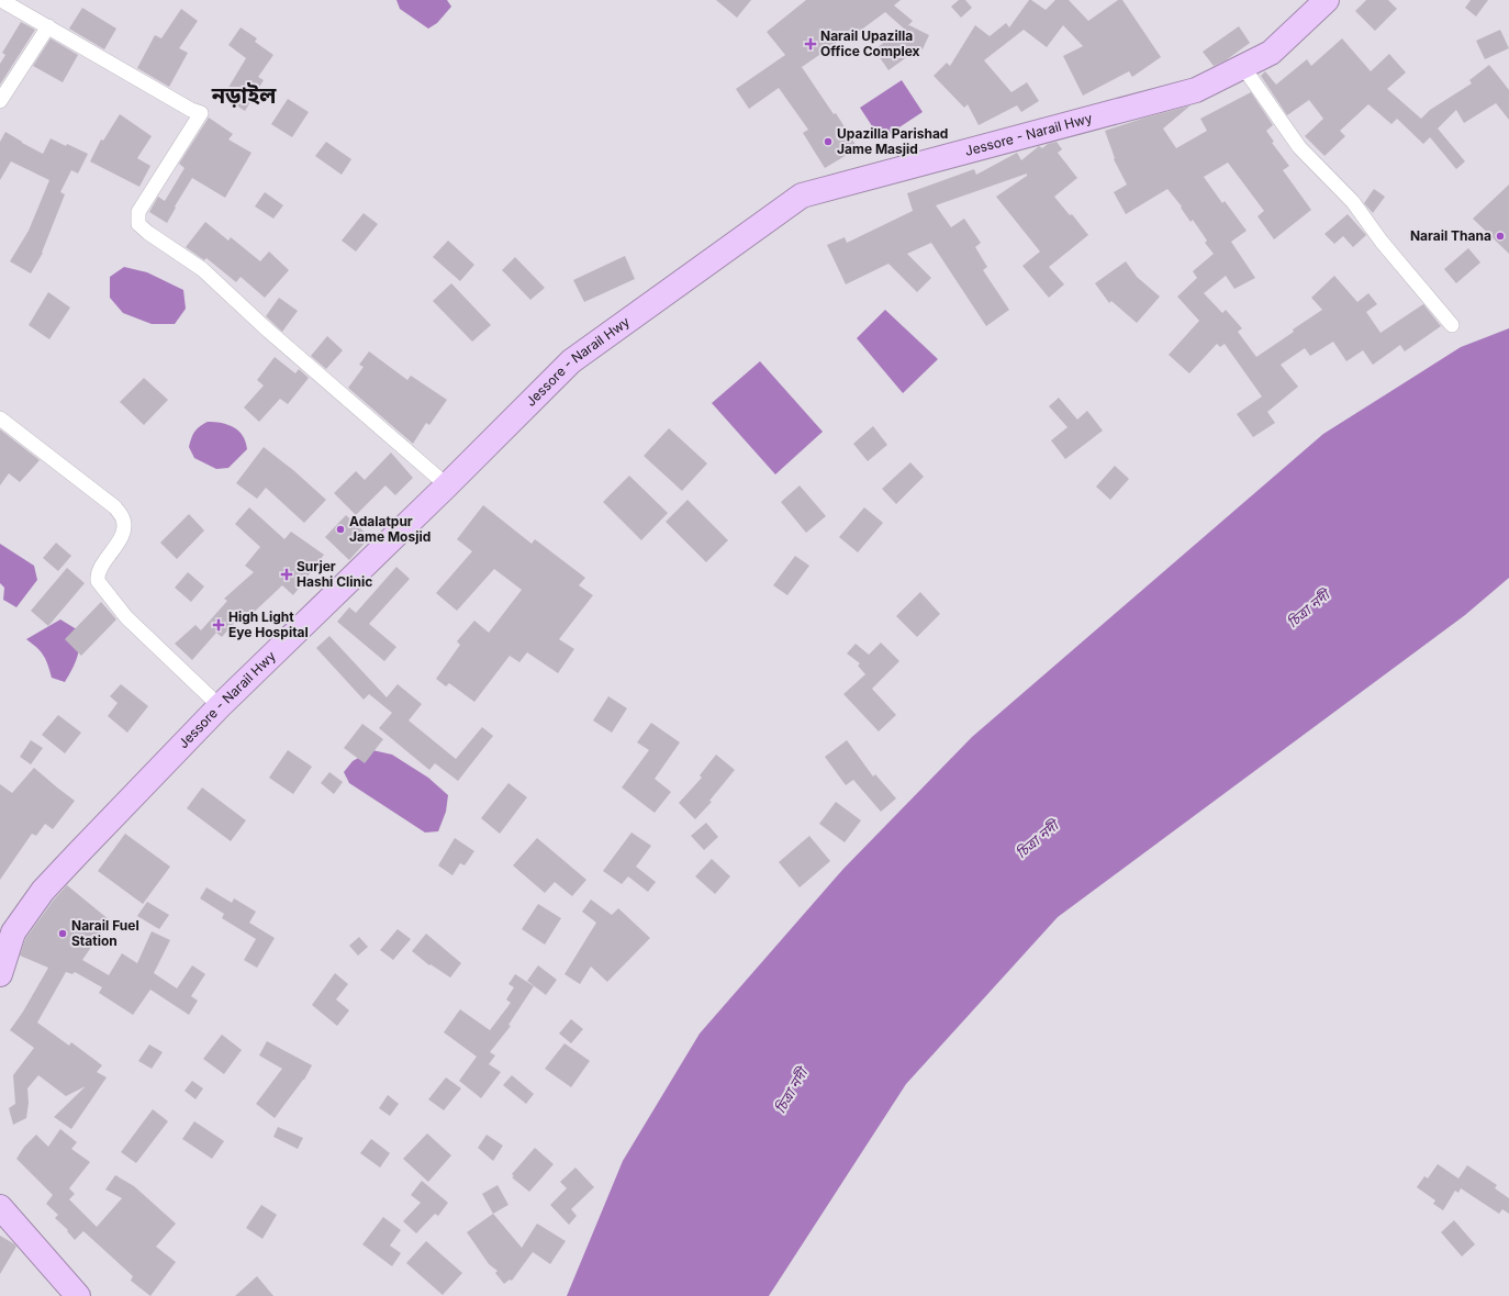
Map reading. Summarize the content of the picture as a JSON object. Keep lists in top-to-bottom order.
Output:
{
  "streets": {
    "highway": ["Jessore - Narail Hwy"]
  },
  "districts": ["নড়াইল"],
  "water": ["চিত্রা নদী"],
  "places": {
    "health": ["Narail Upazilla Office Complex", "Surjer Hashi Clinic", "High Light Eye Hospital"],
    "other": [
      "Upazilla Parishad Jame Masjid",
      "Narail Thana",
      "Adalatpur Jame Mosjid",
      "Narail Fuel Station"
    ]
  }
}
